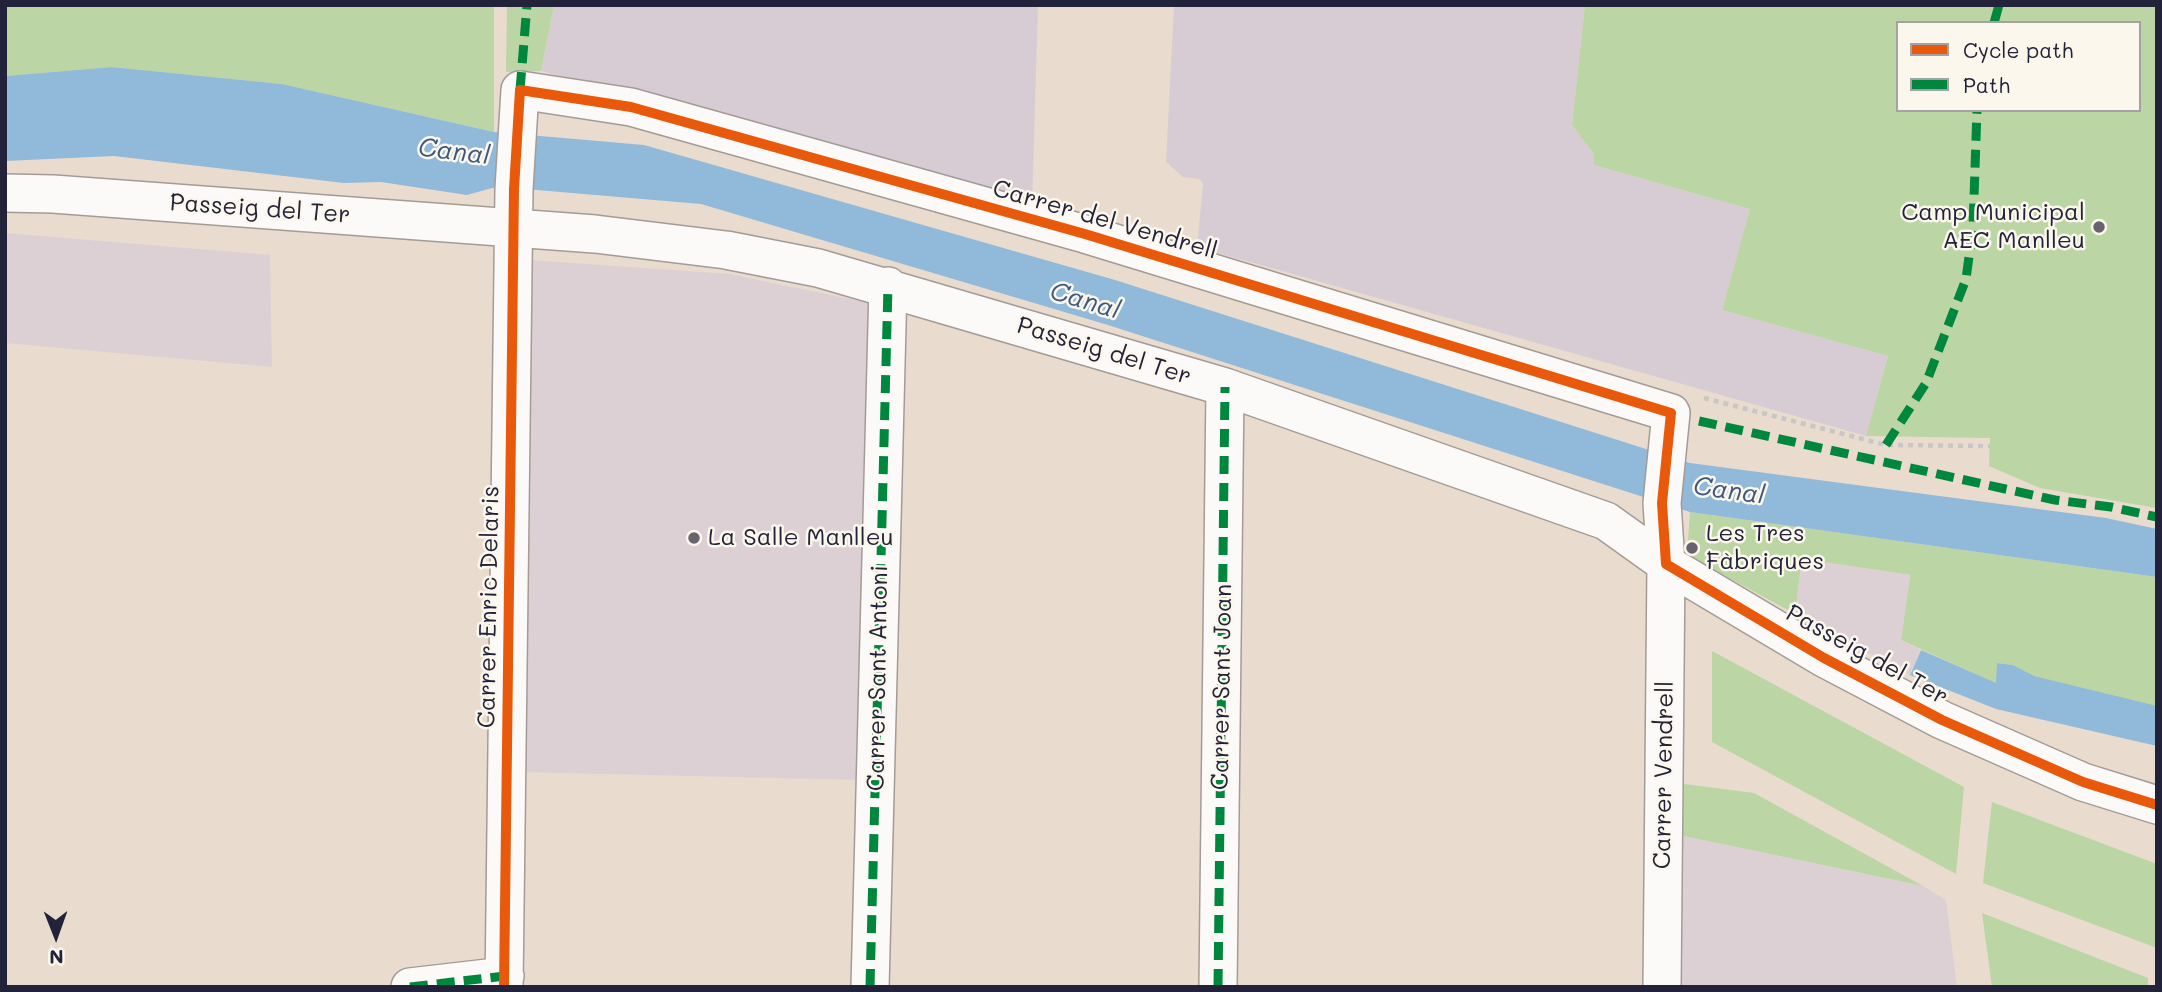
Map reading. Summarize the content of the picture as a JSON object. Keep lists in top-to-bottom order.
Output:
{
  "streets": {
    "street": [
      "Passeig del Ter",
      "Carrer del Vendrell",
      "Carrer Enric Delaris",
      "Carrer Sant Antoni",
      "Carrer Sant Joan",
      "Carrer Vendrell"
    ]
  },
  "crossings": [
    ["Passeig del Ter", "Carrer del Vendrell"],
    ["Passeig del Ter", "Carrer Enric Delaris"],
    ["Passeig del Ter", "Carrer Sant Antoni"],
    ["Passeig del Ter", "Carrer Sant Joan"],
    ["Passeig del Ter", "Carrer Vendrell"],
    ["Carrer del Vendrell", "Carrer Enric Delaris"],
    ["Carrer del Vendrell", "Carrer Vendrell"]
  ],
  "water": ["Canal"],
  "places": ["Camp Municipal AEC Manlleu", "La Salle Manlleu", "Les Tres Fàbriques"],
  "legend": ["Cycle path", "Path"],
  "north": "bottom"
}
